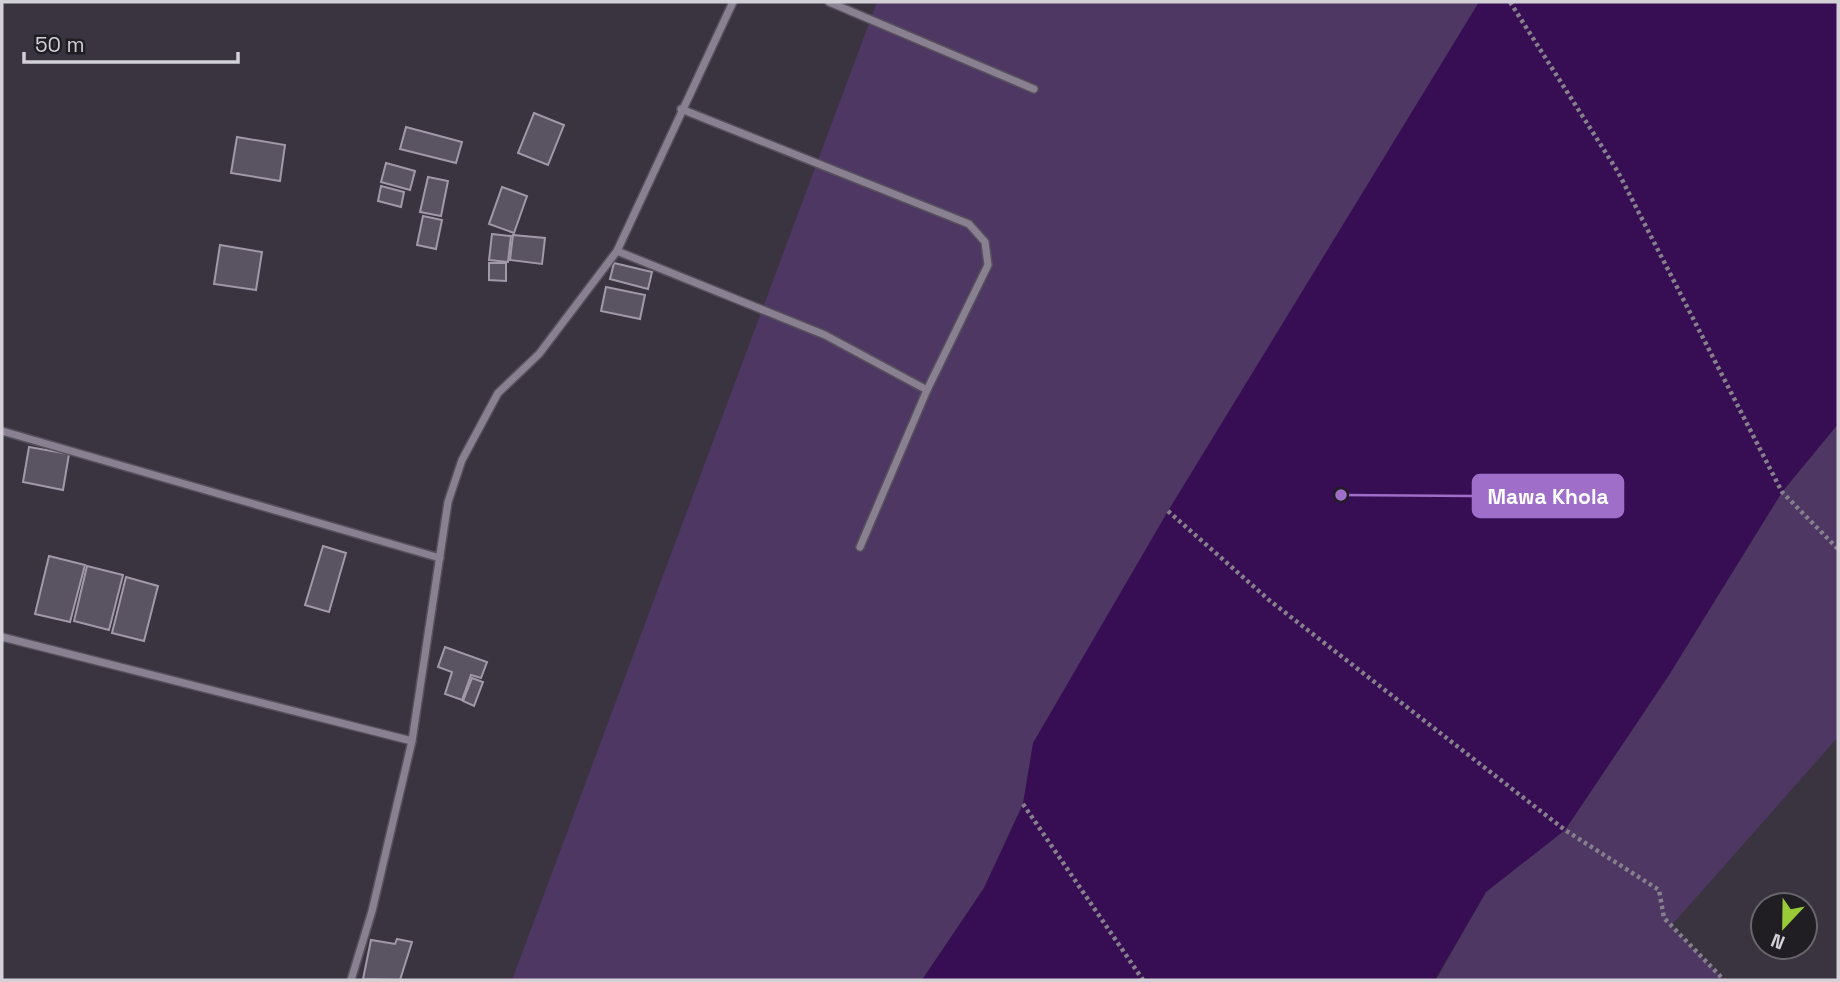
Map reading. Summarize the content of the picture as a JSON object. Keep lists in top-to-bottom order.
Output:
{
  "places": ["Mawa Khola"],
  "scale_bar": "50 m",
  "north": "bottom"
}
